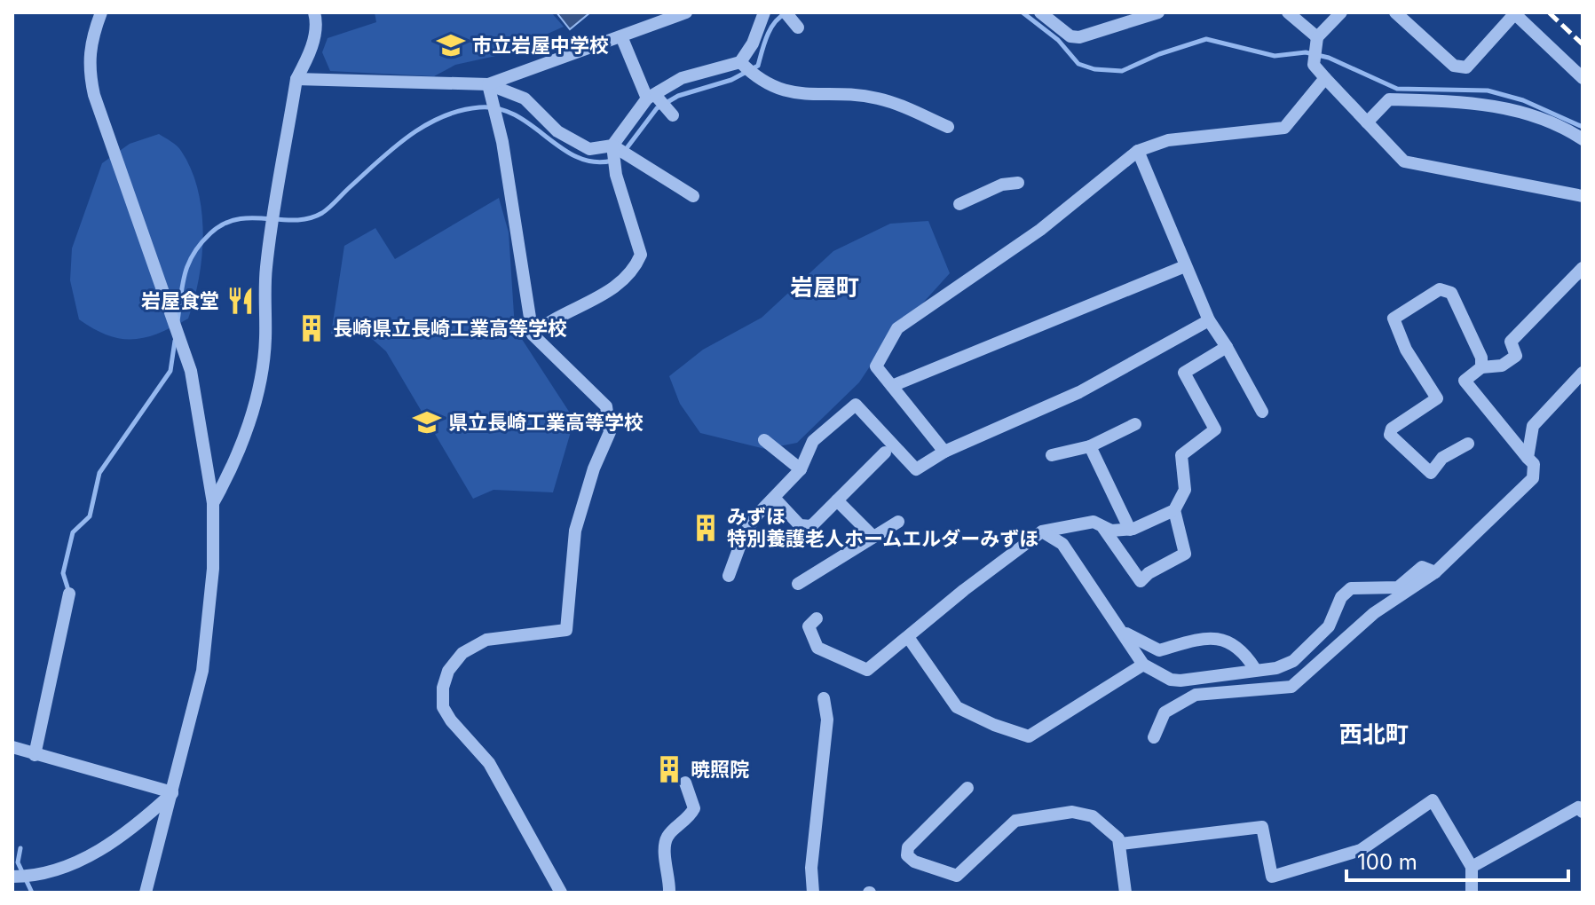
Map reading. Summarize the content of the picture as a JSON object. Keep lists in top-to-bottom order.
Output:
{
  "districts": ["岩屋町", "西北町"],
  "places": {
    "school or university": ["市立岩屋中学校", "県立長崎工業高等学校"],
    "restaurant": ["岩屋食堂"],
    "building": ["長崎県立長崎工業高等学校", "みずほ 特別養護老人ホームエルダーみずほ", "暁照院"]
  },
  "scale_bar": "100 m"
}
